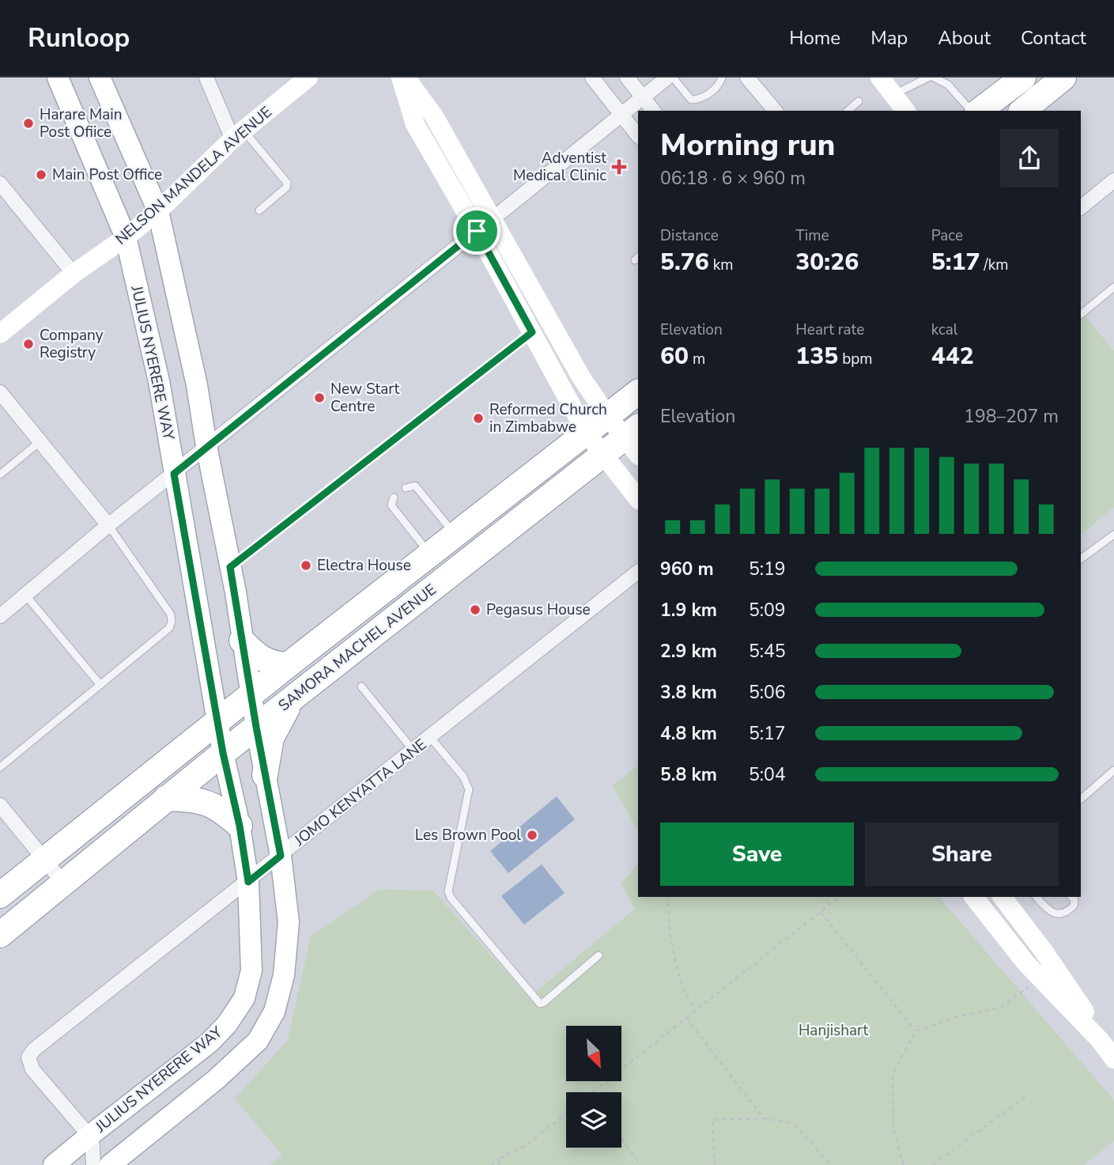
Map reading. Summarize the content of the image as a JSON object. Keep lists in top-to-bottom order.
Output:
{
  "streets": {
    "highway": ["SAMORA MACHEL AVENUE"],
    "main road": ["JULIUS NYERERE WAY"],
    "street": ["NELSON MANDELA AVENUE", "JOMO KENYATTA LANE"]
  },
  "crossings": [
    ["NELSON MANDELA AVENUE", "JULIUS NYERERE WAY"],
    ["JULIUS NYERERE WAY", "SAMORA MACHEL AVENUE"],
    ["JULIUS NYERERE WAY", "JOMO KENYATTA LANE"]
  ],
  "parks": ["Hanjishart"],
  "places": {
    "other": [
      "Harare Main Post Ofiice",
      "Main Post Office",
      "Company Registry",
      "New Start Centre",
      "Reformed Church in Zimbabwe",
      "Electra House",
      "Pegasus House",
      "Les Brown Pool"
    ],
    "health": ["Adventist Medical Clinic"]
  },
  "north": "bottom right",
  "page": {
    "header": "Runloop",
    "nav": [
      "Home",
      "Map",
      "About",
      "Contact"
    ],
    "heading": ["Morning run", "06:18 · 6 × 960 m"],
    "stats": [
      ["Distance", "5.76 km"],
      ["Time", "30:26"],
      ["Pace", "5:17 /km"],
      ["Elevation", "60 m"],
      ["Heart rate", "135 bpm"],
      ["kcal", "442"]
    ],
    "chart": ["Elevation", "198–207 m"],
    "list": [
      {
        "name": "960 m",
        "note": "5:19"
      },
      {
        "name": "1.9 km",
        "note": "5:09"
      },
      {
        "name": "2.9 km",
        "note": "5:45"
      },
      {
        "name": "3.8 km",
        "note": "5:06"
      },
      {
        "name": "4.8 km",
        "note": "5:17"
      },
      {
        "name": "5.8 km",
        "note": "5:04"
      }
    ],
    "buttons": ["Save", "Share"]
  }
}
